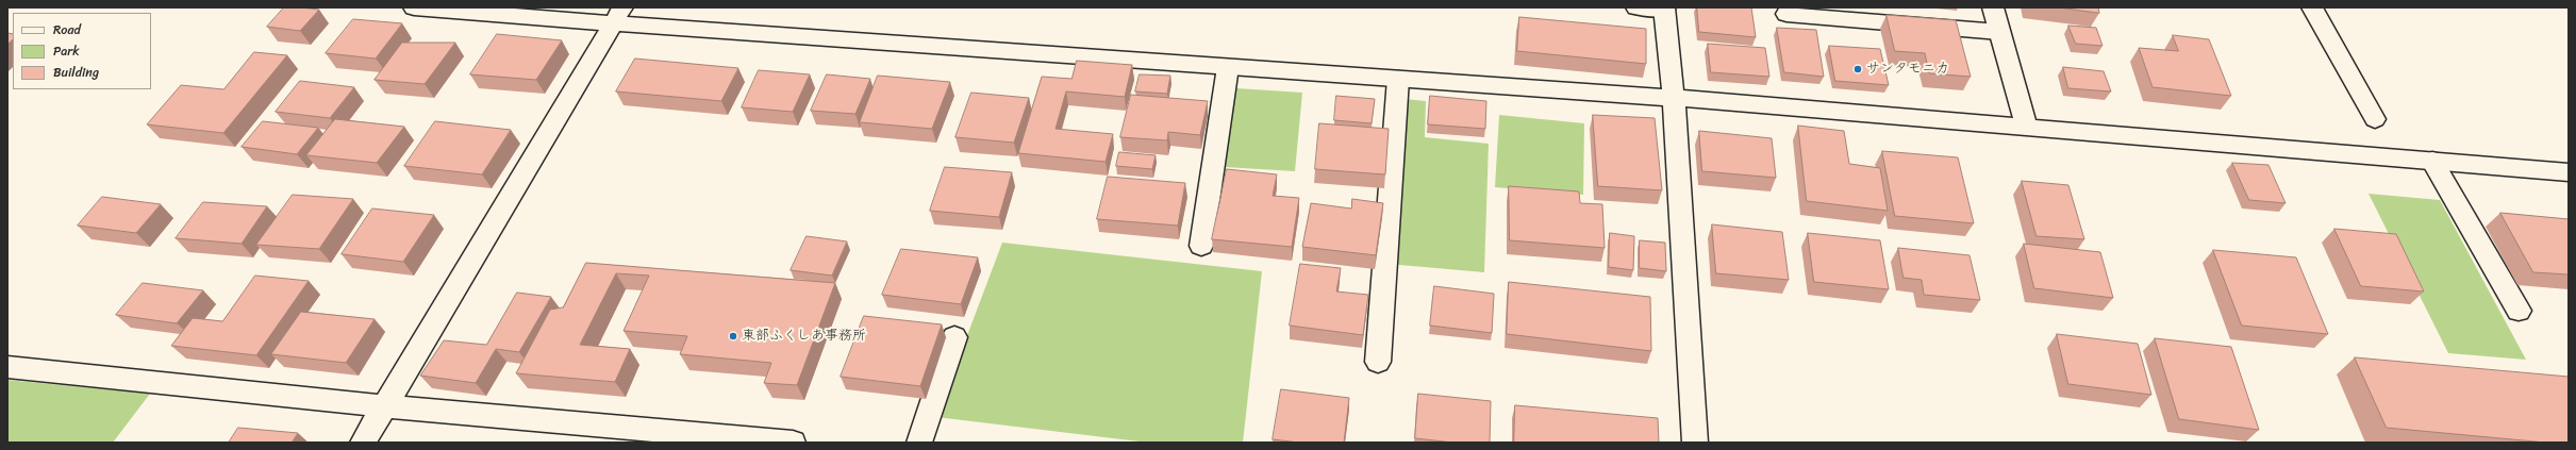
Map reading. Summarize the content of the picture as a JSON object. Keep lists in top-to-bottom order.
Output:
{
  "places": ["サンタモニカ", "東部ふくしあ事務所"],
  "legend": ["Road", "Park", "Building"]
}
